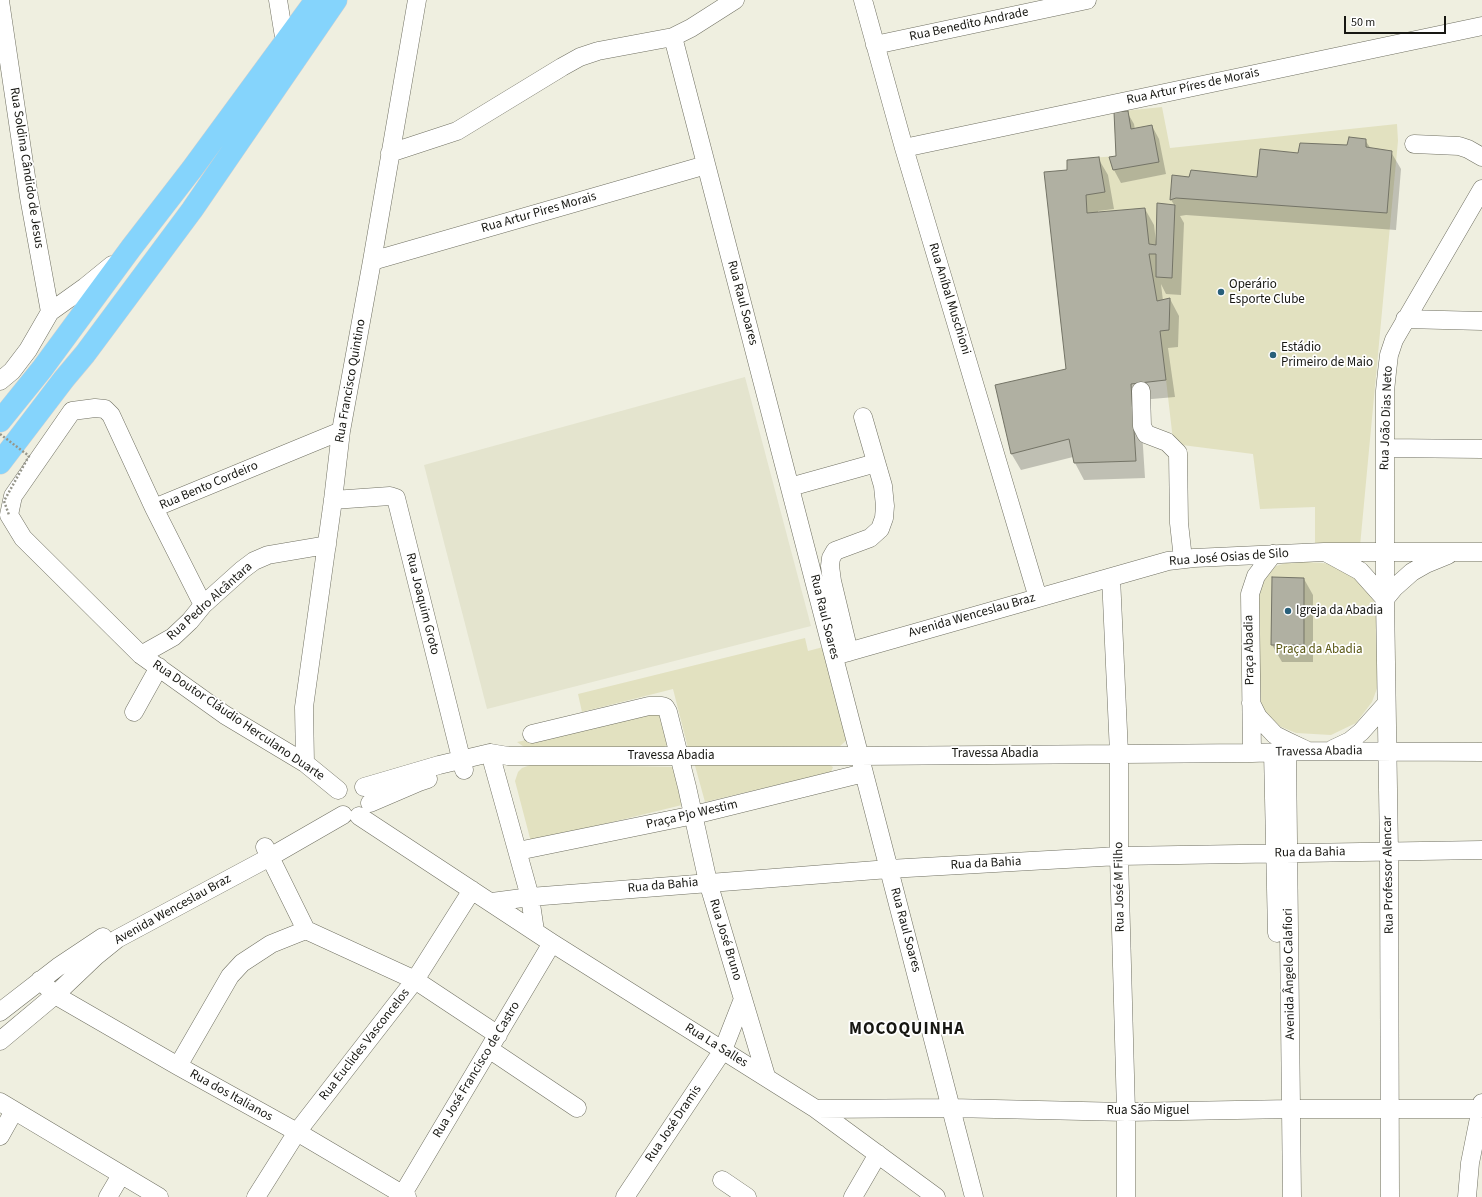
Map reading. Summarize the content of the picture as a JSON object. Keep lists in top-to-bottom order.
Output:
{
  "streets": {
    "street": [
      "Rua Benedito Andrade",
      "Rua Artur Píres de Morais",
      "Rua Soldina Cândido de Jesus",
      "Rua Artur Pires Morais",
      "Rua Aníbal Muschioni",
      "Rua Raul Soares",
      "Rua Francisco Quintino",
      "Rua João Dias Neto",
      "Rua Bento Cordeiro",
      "Rua José Osias de Silo",
      "Rua Pedro Alcântara",
      "Rua Joaquim Groto",
      "Avenida Wenceslau Braz",
      "Praça Abadia",
      "Rua Doutor Cláudio Herculano Duarte",
      "Travessa Abadia",
      "Praça Pjo Westim",
      "Rua da Bahia",
      "Rua Professor Alencar",
      "Rua José M Filho",
      "Rua José Bruno",
      "Avenida Ângelo Calafiori",
      "Rua Euclides Vasconcelos",
      "Rua La Salles",
      "Rua José Francisco de Castro",
      "Rua dos Italianos",
      "Rua São Miguel",
      "Rua José Dramis"
    ]
  },
  "crossings": [
    ["Rua Benedito Andrade", "Rua Aníbal Muschioni"],
    ["Rua Artur Píres de Morais", "Rua Aníbal Muschioni"],
    ["Rua Artur Pires Morais", "Rua Raul Soares"],
    ["Rua Artur Pires Morais", "Rua Francisco Quintino"],
    ["Rua Aníbal Muschioni", "Avenida Wenceslau Braz"],
    ["Rua Raul Soares", "Avenida Wenceslau Braz"],
    ["Rua Raul Soares", "Travessa Abadia"],
    ["Rua Raul Soares", "Praça Pjo Westim"],
    ["Rua Raul Soares", "Rua da Bahia"],
    ["Rua Raul Soares", "Rua São Miguel"],
    ["Rua Francisco Quintino", "Rua Bento Cordeiro"],
    ["Rua Francisco Quintino", "Rua Pedro Alcântara"],
    ["Rua Francisco Quintino", "Rua Joaquim Groto"],
    ["Rua Francisco Quintino", "Rua Doutor Cláudio Herculano Duarte"],
    ["Rua João Dias Neto", "Rua José Osias de Silo"],
    ["Rua João Dias Neto", "Rua Professor Alencar"],
    ["Rua Bento Cordeiro", "Rua Pedro Alcântara"],
    ["Rua José Osias de Silo", "Avenida Wenceslau Braz"],
    ["Rua José Osias de Silo", "Praça Abadia"],
    ["Rua José Osias de Silo", "Rua Professor Alencar"],
    ["Rua José Osias de Silo", "Rua José M Filho"],
    ["Rua Pedro Alcântara", "Rua Doutor Cláudio Herculano Duarte"],
    ["Rua Joaquim Groto", "Avenida Wenceslau Braz"],
    ["Rua Joaquim Groto", "Travessa Abadia"],
    ["Avenida Wenceslau Braz", "Rua Doutor Cláudio Herculano Duarte"],
    ["Avenida Wenceslau Braz", "Travessa Abadia"],
    ["Avenida Wenceslau Braz", "Rua José M Filho"],
    ["Avenida Wenceslau Braz", "Rua dos Italianos"],
    ["Praça Abadia", "Travessa Abadia"],
    ["Rua Doutor Cláudio Herculano Duarte", "Rua da Bahia"],
    ["Rua Doutor Cláudio Herculano Duarte", "Rua Euclides Vasconcelos"],
    ["Rua Doutor Cláudio Herculano Duarte", "Rua La Salles"],
    ["Travessa Abadia", "Rua Professor Alencar"],
    ["Travessa Abadia", "Rua José M Filho"],
    ["Travessa Abadia", "Rua José Bruno"],
    ["Travessa Abadia", "Avenida Ângelo Calafiori"],
    ["Praça Pjo Westim", "Rua José Bruno"],
    ["Rua da Bahia", "Rua Professor Alencar"],
    ["Rua da Bahia", "Rua José M Filho"],
    ["Rua da Bahia", "Rua José Bruno"],
    ["Rua da Bahia", "Avenida Ângelo Calafiori"],
    ["Rua da Bahia", "Rua La Salles"],
    ["Rua Professor Alencar", "Rua São Miguel"],
    ["Rua José M Filho", "Rua São Miguel"],
    ["Rua José Bruno", "Rua La Salles"],
    ["Rua José Bruno", "Rua José Dramis"],
    ["Avenida Ângelo Calafiori", "Rua São Miguel"],
    ["Rua Euclides Vasconcelos", "Rua dos Italianos"],
    ["Rua La Salles", "Rua José Francisco de Castro"],
    ["Rua La Salles", "Rua São Miguel"],
    ["Rua La Salles", "Rua José Dramis"],
    ["Rua José Francisco de Castro", "Rua dos Italianos"]
  ],
  "districts": ["MOCOQUINHA"],
  "parks": ["Praça da Abadia"],
  "places": ["Operário Esporte Clube", "Estádio Primeiro de Maio", "Igreja da Abadia"],
  "scale_bar": "50 m"
}
